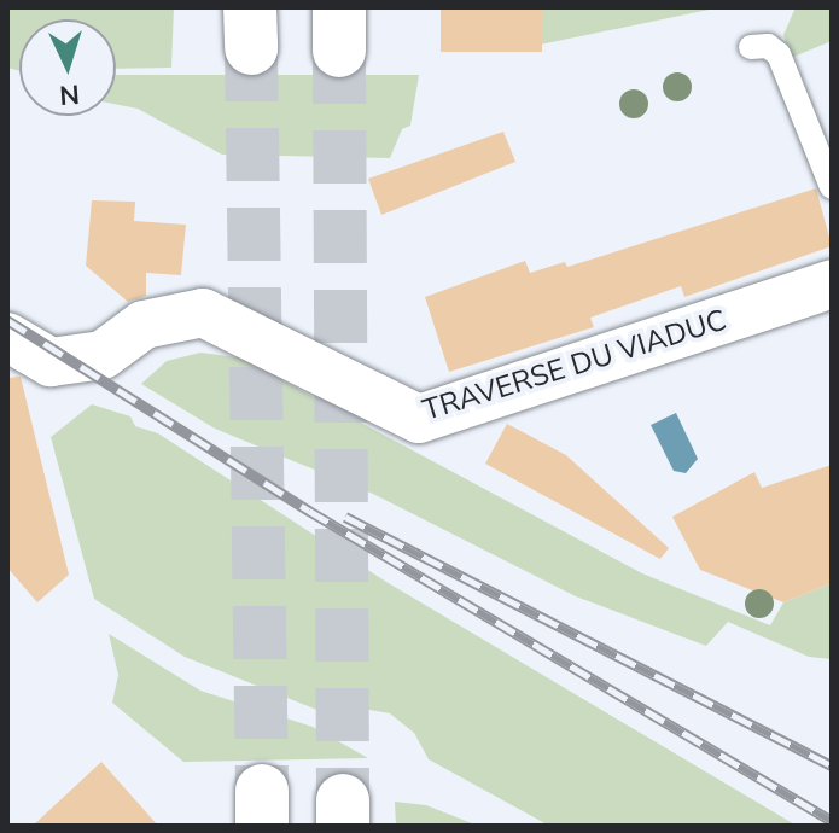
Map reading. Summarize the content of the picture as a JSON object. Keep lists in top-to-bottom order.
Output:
{
  "streets": {
    "street": ["TRAVERSE DU VIADUC"]
  },
  "north": "bottom"
}
